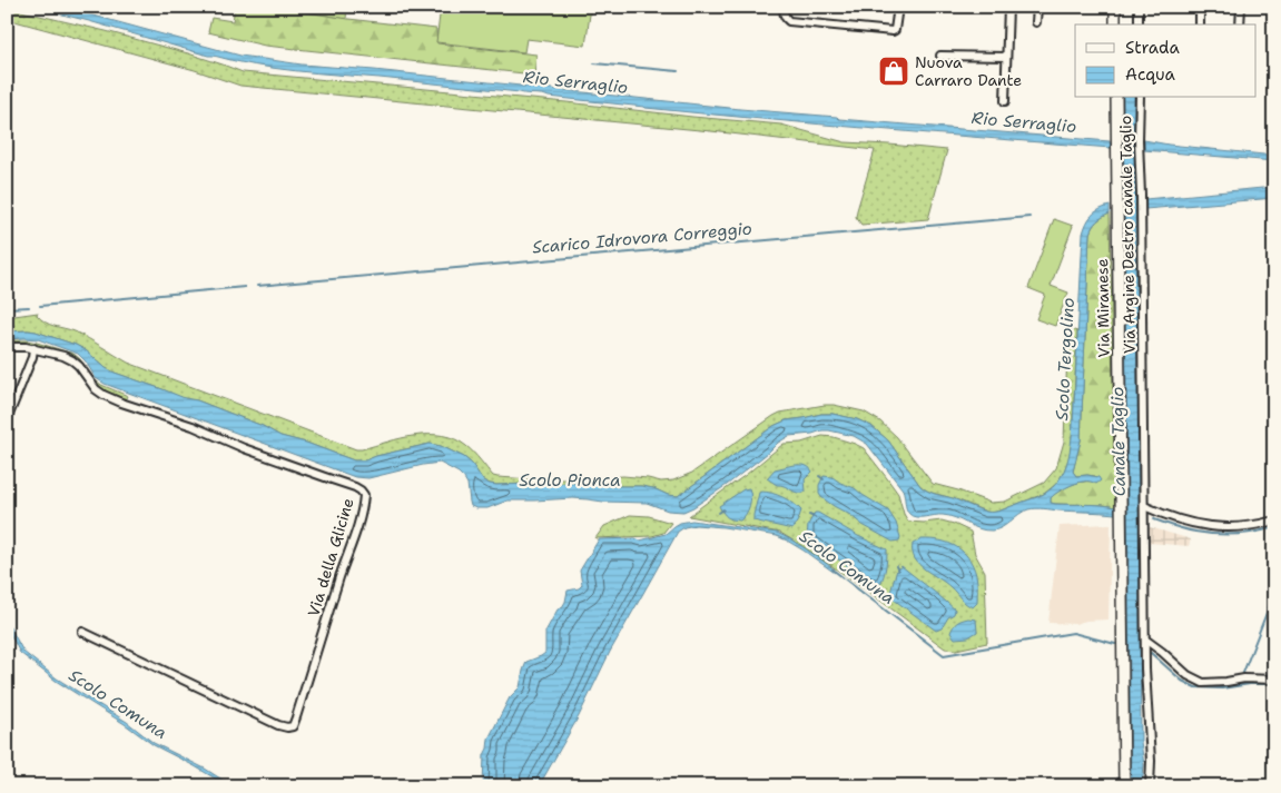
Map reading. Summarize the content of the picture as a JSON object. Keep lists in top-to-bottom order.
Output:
{
  "streets": {
    "main road": ["Via Miranese"],
    "street": ["Via Argine Destro canale Taglio", "Via della Glicine"]
  },
  "water": [
    "Rio Serraglio",
    "Scarico Idrovora Correggio",
    "Scolo Tergolino",
    "Canale Taglio",
    "Scolo Pionca",
    "Scolo Comuna"
  ],
  "places": {
    "shop": ["Nuova Carraro Dante"]
  },
  "legend": ["Strada", "Acqua"]
}
